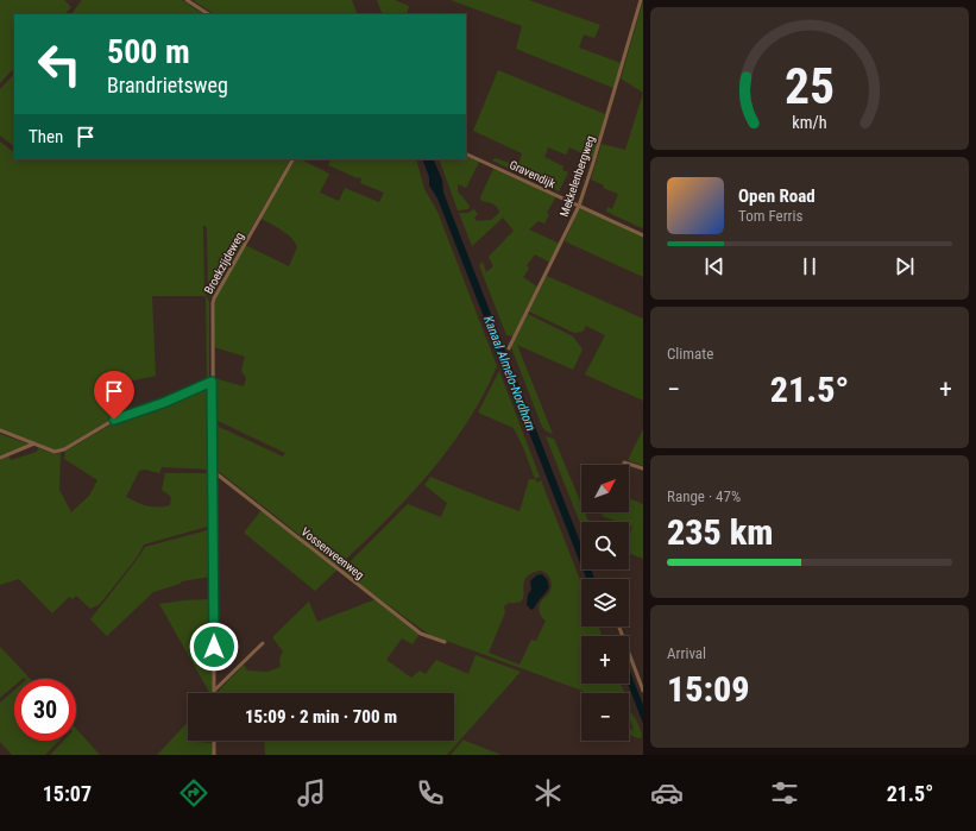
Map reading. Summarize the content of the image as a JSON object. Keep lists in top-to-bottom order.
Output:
{
  "streets": {
    "street": [
      "Gravendijk",
      "Mekkelenbergweg",
      "Broekzijdeweg",
      "Vossenveenweg"
    ]
  },
  "crossings": [
    ["Gravendijk", "Mekkelenbergweg"],
    ["Broekzijdeweg", "Vossenveenweg"]
  ],
  "water": ["Kanaal Almelo-Nordhorn"],
  "north": "top right",
  "page": {
    "turn": ["500 m", "Brandrietsweg"],
    "then": "Then",
    "song": ["Open Road", "Tom Ferris"],
    "tile": [
      "Climate",
      ["Range · 47%", "235 km"],
      ["Arrival", "15:09"]
    ],
    "heat": ["−", "21.5°", "+"],
    "map_buttons": ["+", "−"],
    "limit": "30",
    "trip": "15:09 · 2 min · 700 m",
    "tabs": ["15:07", "21.5°"],
    "gauge": ["25", "km/h"]
  }
}
